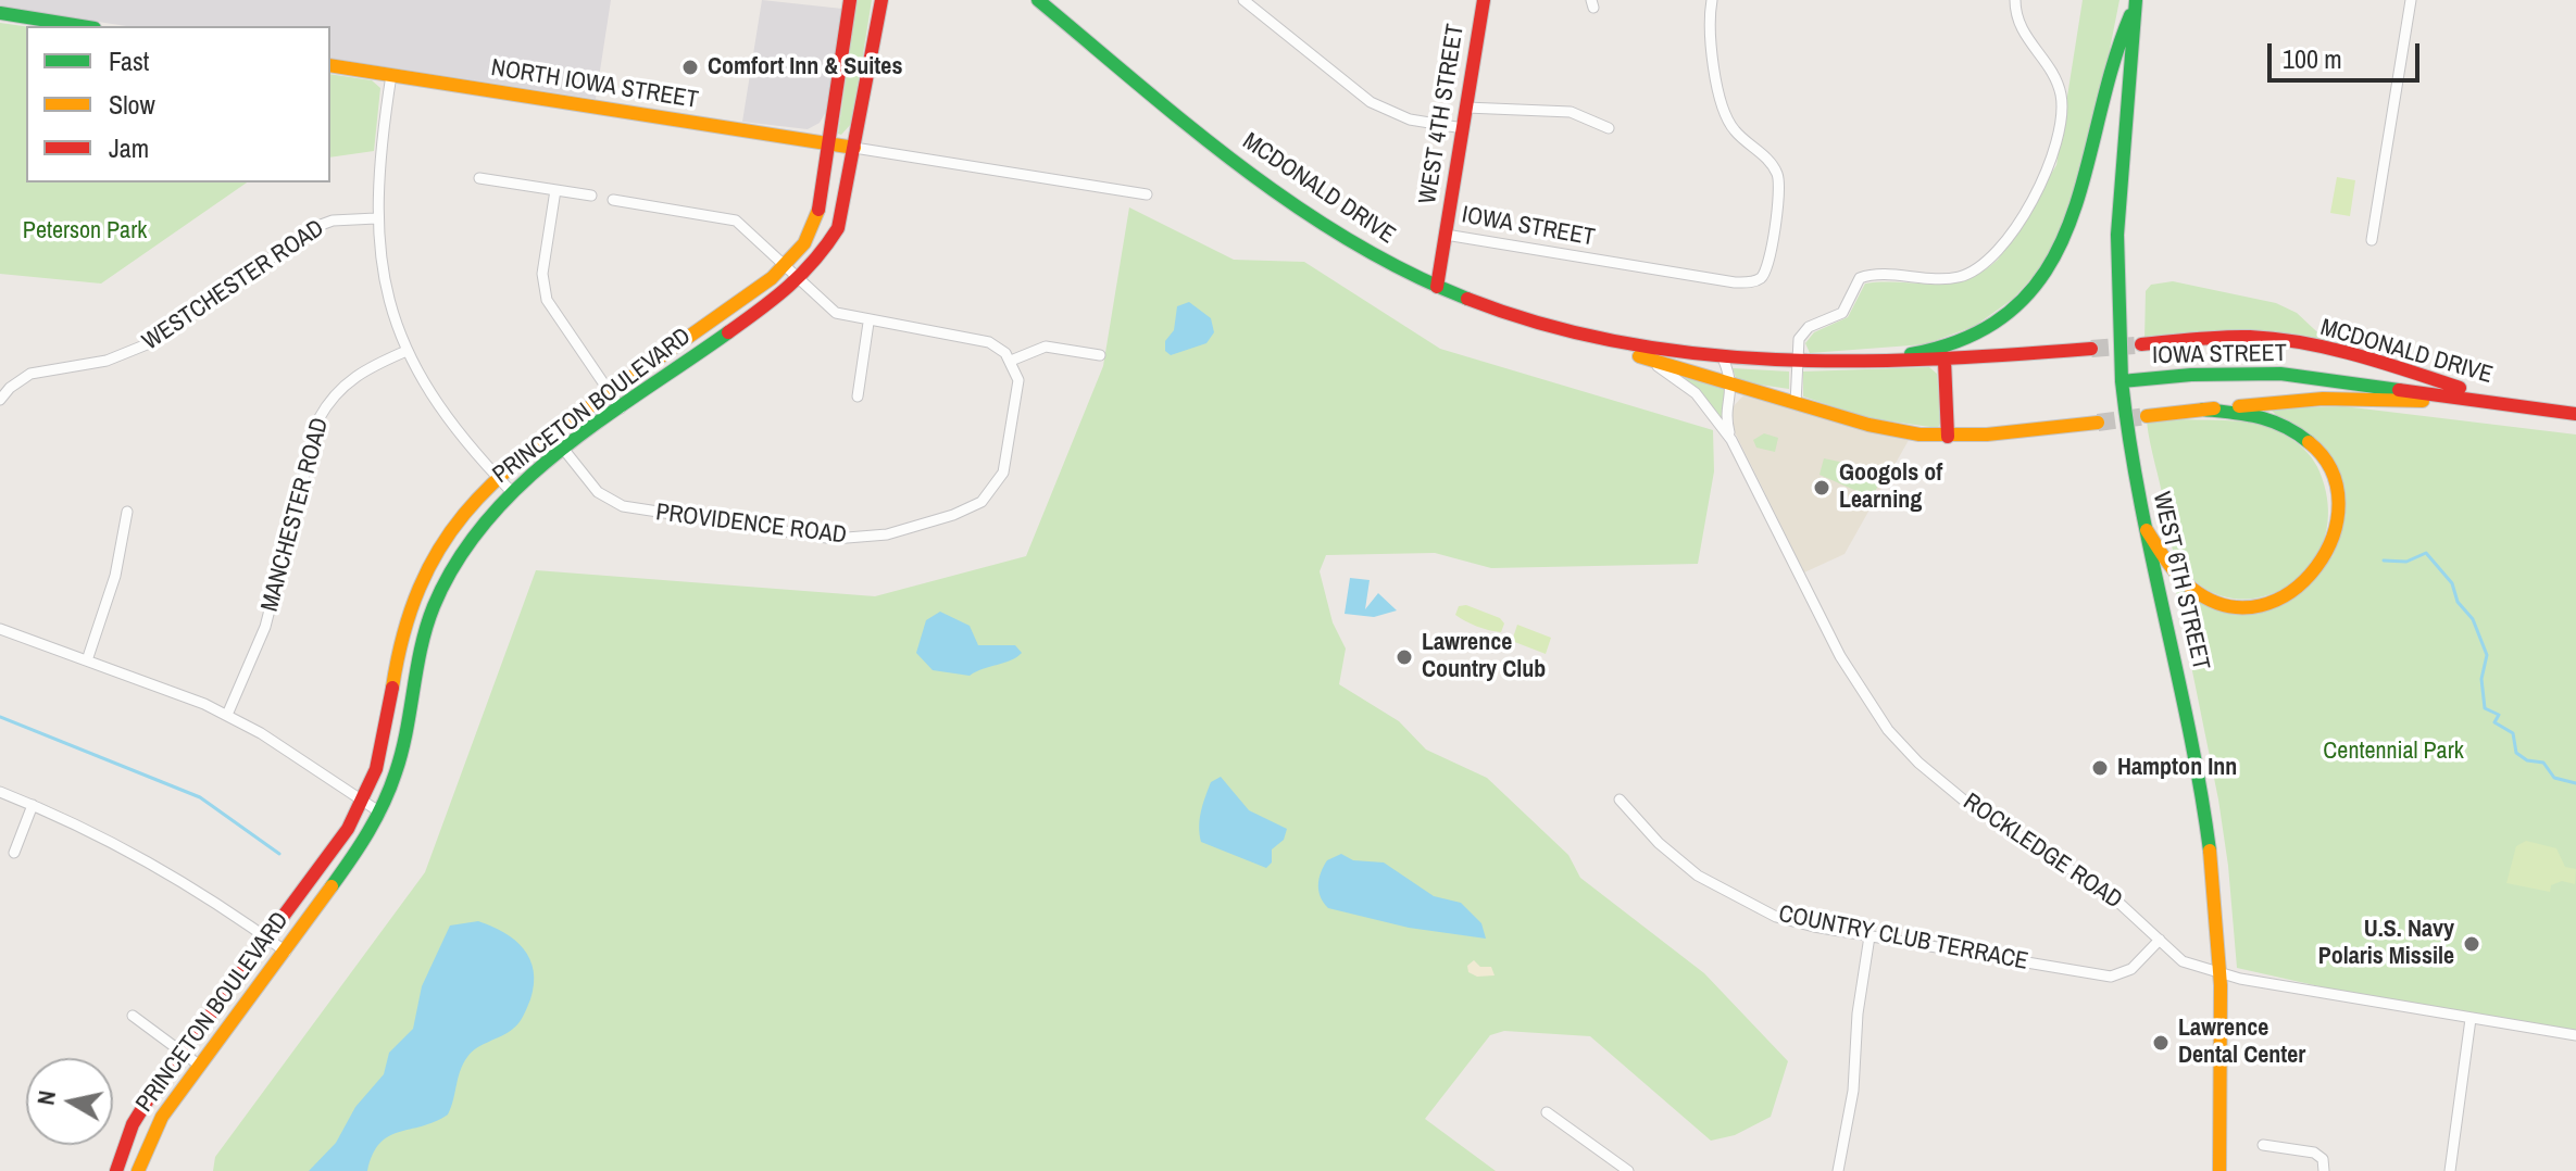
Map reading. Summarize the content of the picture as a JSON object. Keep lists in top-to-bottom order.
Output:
{
  "streets": {
    "main road": [
      "NORTH IOWA STREET",
      "WEST 4TH STREET",
      "MCDONALD DRIVE",
      "IOWA STREET",
      "PRINCETON BOULEVARD",
      "WEST 6TH STREET"
    ],
    "street": [
      "WESTCHESTER ROAD",
      "MANCHESTER ROAD",
      "PROVIDENCE ROAD",
      "ROCKLEDGE ROAD",
      "COUNTRY CLUB TERRACE"
    ]
  },
  "crossings": [
    ["NORTH IOWA STREET", "PRINCETON BOULEVARD"],
    ["WEST 4TH STREET", "MCDONALD DRIVE"],
    ["WEST 4TH STREET", "IOWA STREET"],
    ["MCDONALD DRIVE", "IOWA STREET"],
    ["IOWA STREET", "WEST 6TH STREET"],
    ["PRINCETON BOULEVARD", "PROVIDENCE ROAD"],
    ["WEST 6TH STREET", "ROCKLEDGE ROAD"],
    ["ROCKLEDGE ROAD", "COUNTRY CLUB TERRACE"]
  ],
  "parks": ["Peterson Park", "Centennial Park"],
  "places": [
    "Comfort Inn & Suites",
    "Googols of Learning",
    "Lawrence Country Club",
    "Hampton Inn",
    "U.S. Navy Polaris Missile",
    "Lawrence Dental Center"
  ],
  "legend": ["Fast", "Slow", "Jam"],
  "scale_bar": "100 m",
  "north": "left"
}
